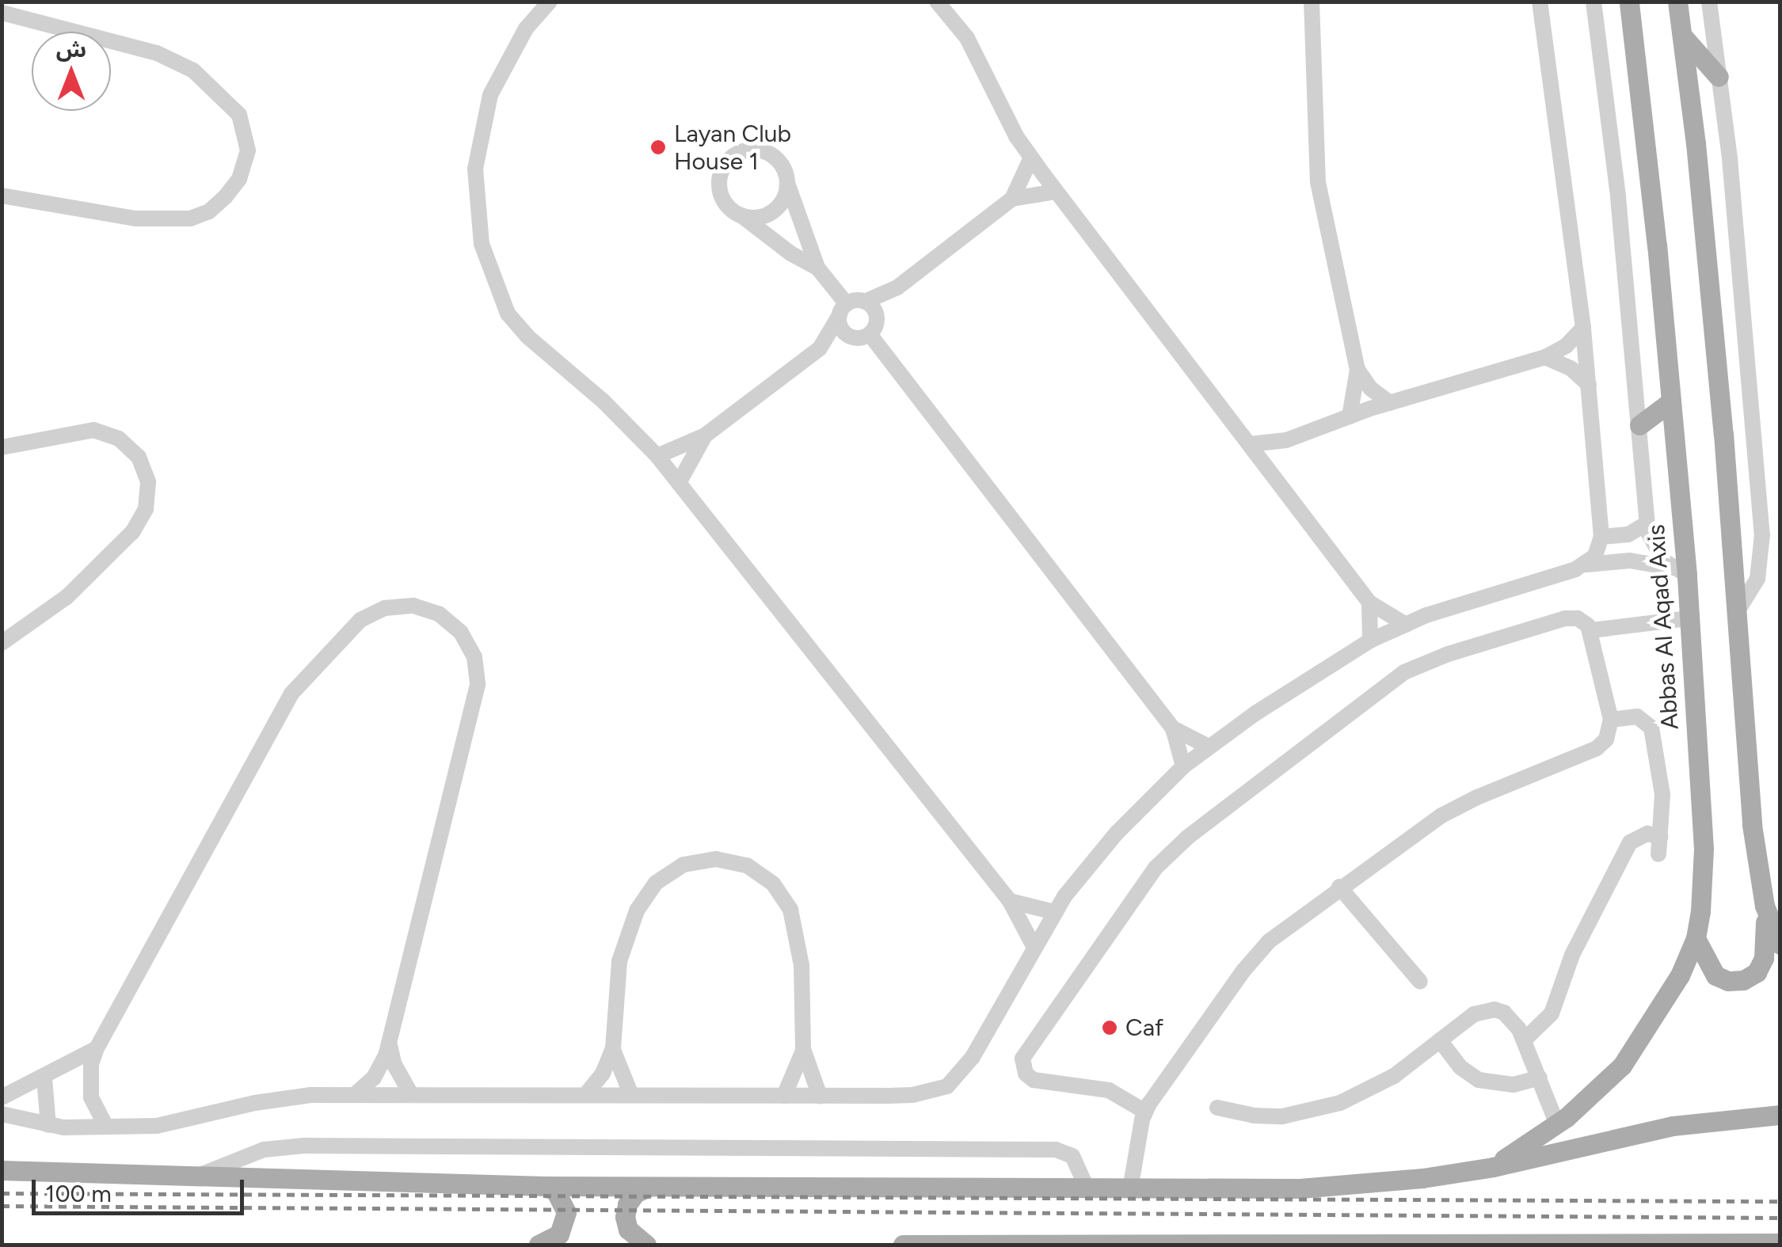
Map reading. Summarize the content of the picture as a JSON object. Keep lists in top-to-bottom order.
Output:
{
  "streets": {
    "main road": ["Abbas Al Aqad Axis"]
  },
  "places": ["Layan Club House 1", "Caf"],
  "scale_bar": "100 m",
  "north": "top"
}
